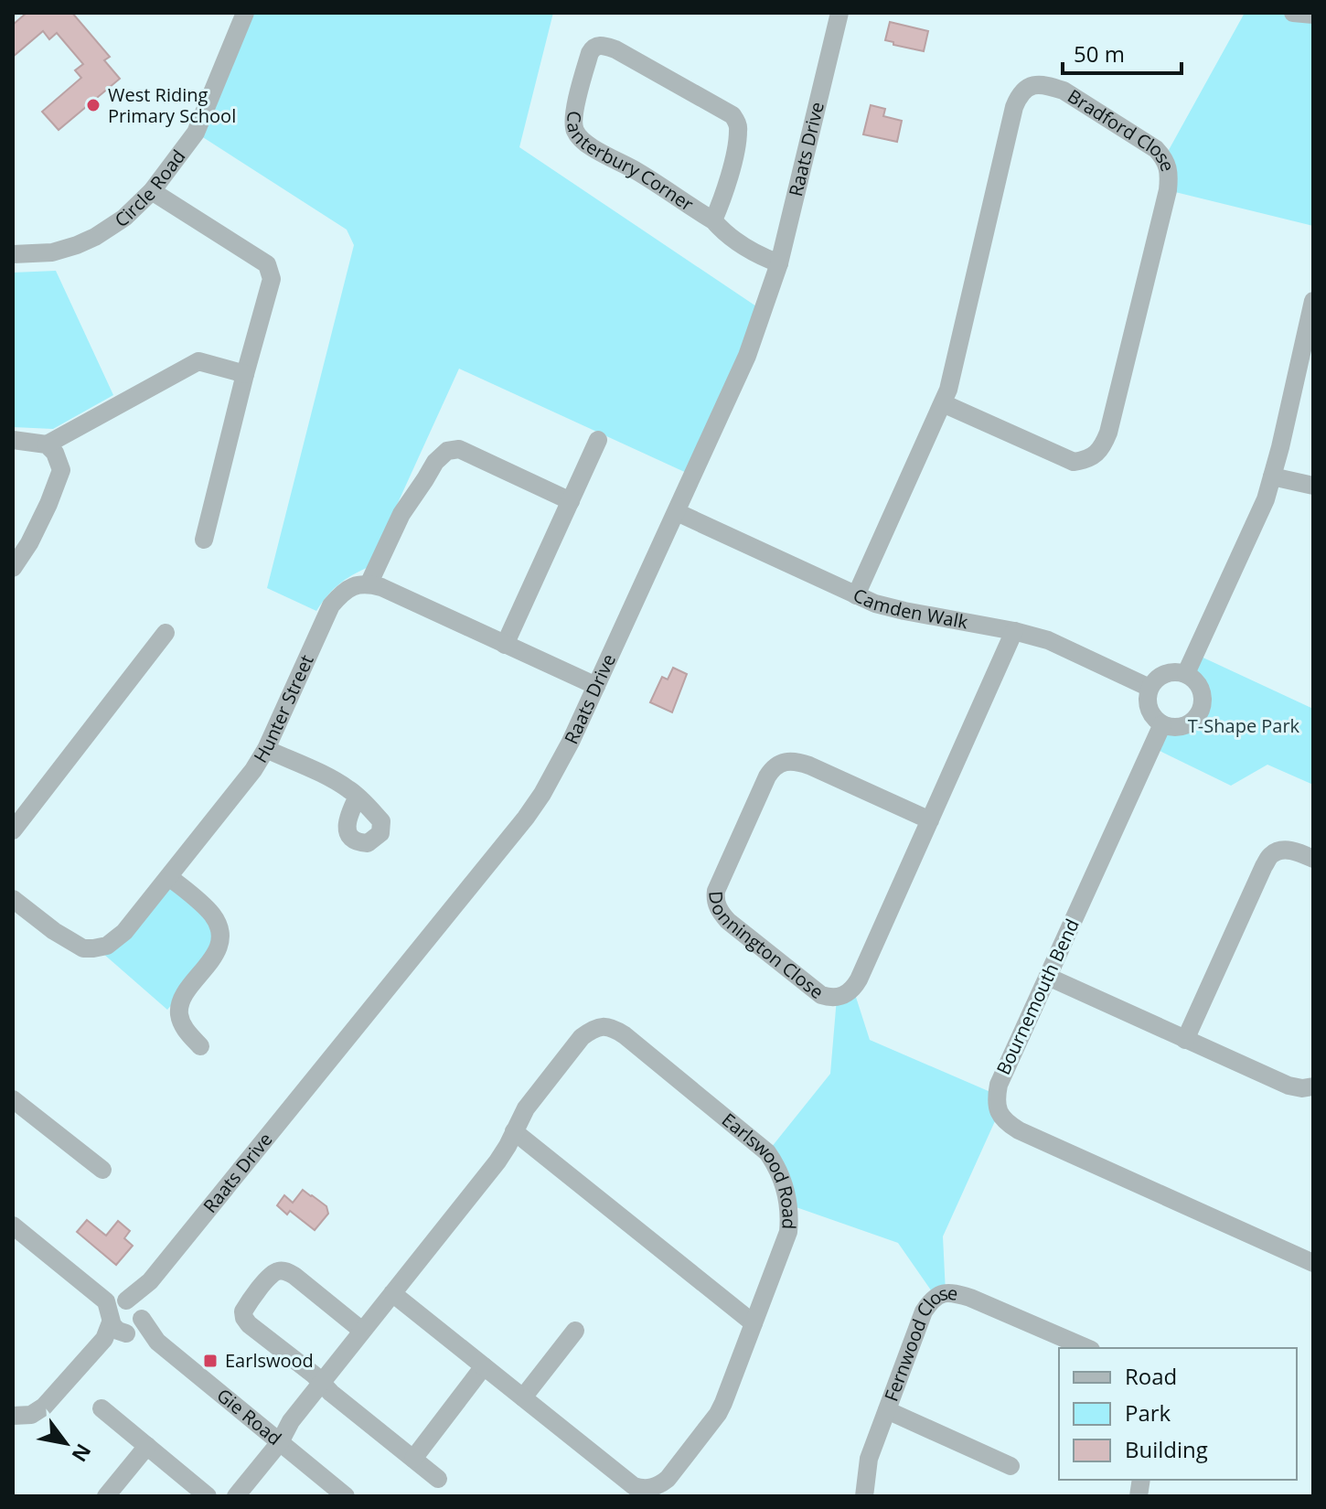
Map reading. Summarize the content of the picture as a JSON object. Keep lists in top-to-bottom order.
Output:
{
  "streets": {
    "street": [
      "Bradford Close",
      "Raats Drive",
      "Canterbury Corner",
      "Circle Road",
      "Camden Walk",
      "Hunter Street",
      "Donnington Close",
      "Bournemouth Bend",
      "Earlswood Road",
      "Fernwood Close",
      "Gie Road"
    ]
  },
  "crossings": [
    ["Bradford Close", "Camden Walk"],
    ["Raats Drive", "Canterbury Corner"],
    ["Raats Drive", "Camden Walk"],
    ["Raats Drive", "Gie Road"],
    ["Camden Walk", "Donnington Close"],
    ["Camden Walk", "Bournemouth Bend"],
    ["Earlswood Road", "Gie Road"]
  ],
  "parks": ["T-Shape Park"],
  "places": {
    "other": ["West Riding Primary School"],
    "transit": ["Earlswood"]
  },
  "legend": ["Road", "Park", "Building"],
  "scale_bar": "50 m",
  "north": "bottom right"
}
